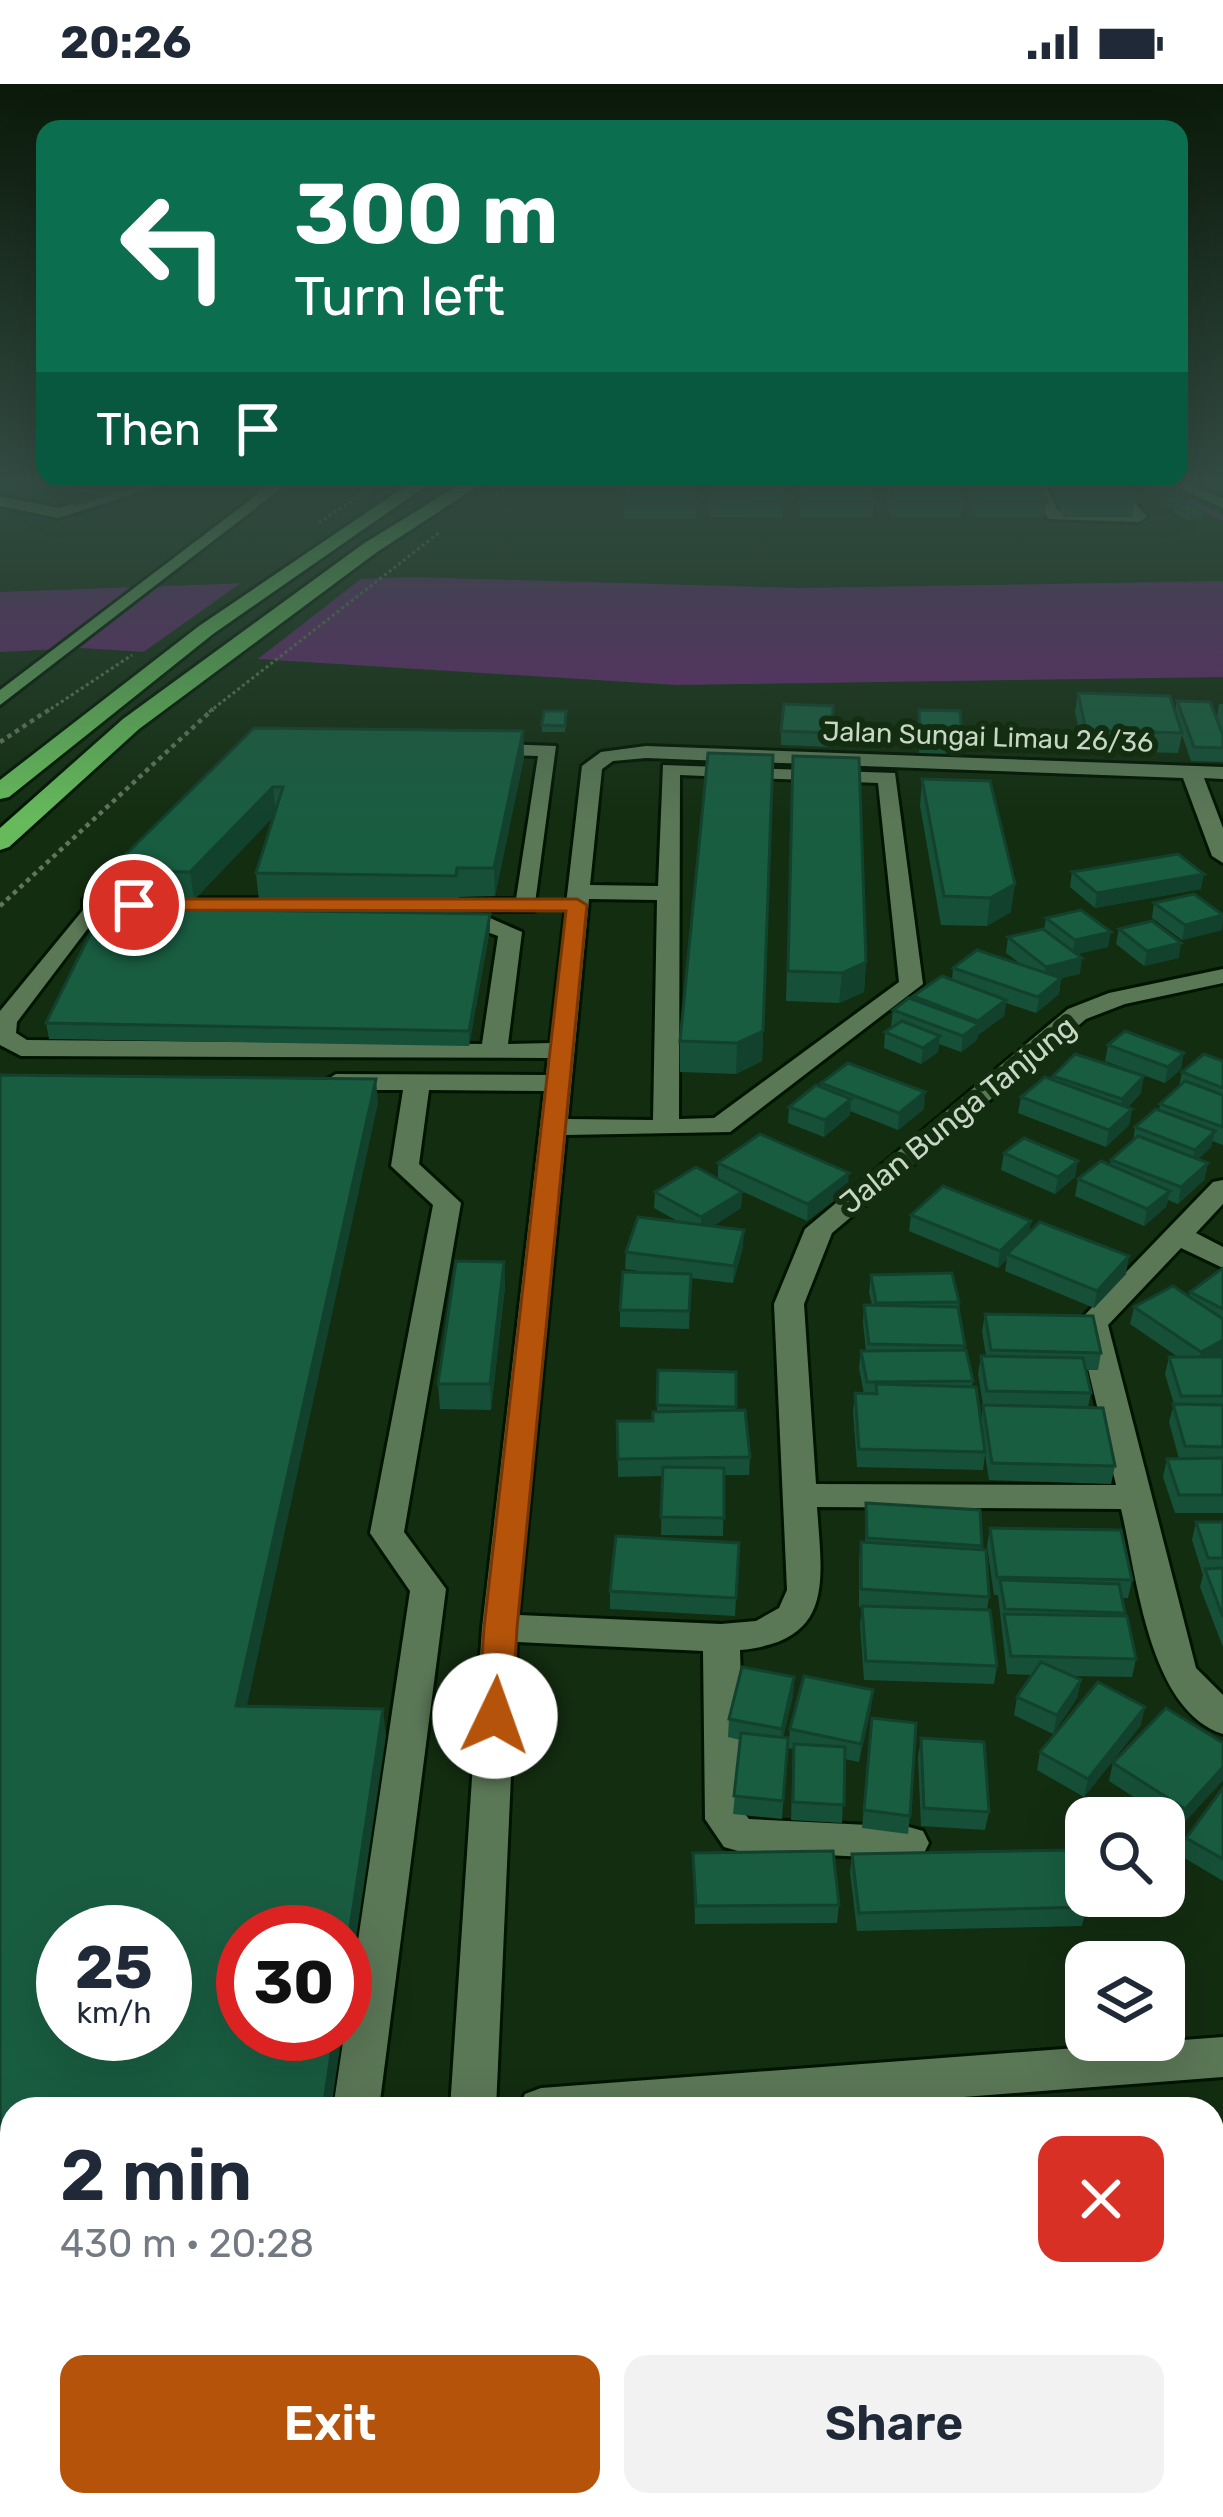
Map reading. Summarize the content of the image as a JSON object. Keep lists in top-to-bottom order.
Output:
{
  "streets": {
    "street": ["Jalan Sungai Limau 26/36", "Jalan Bunga Tanjung"]
  },
  "page": {
    "status": "20:26",
    "turn": ["300 m", "Turn left"],
    "then": "Then",
    "speed": "25 km/h",
    "limit": "30",
    "heading": ["2 min", "430 m · 20:28"],
    "buttons": ["Exit", "Share"]
  }
}
